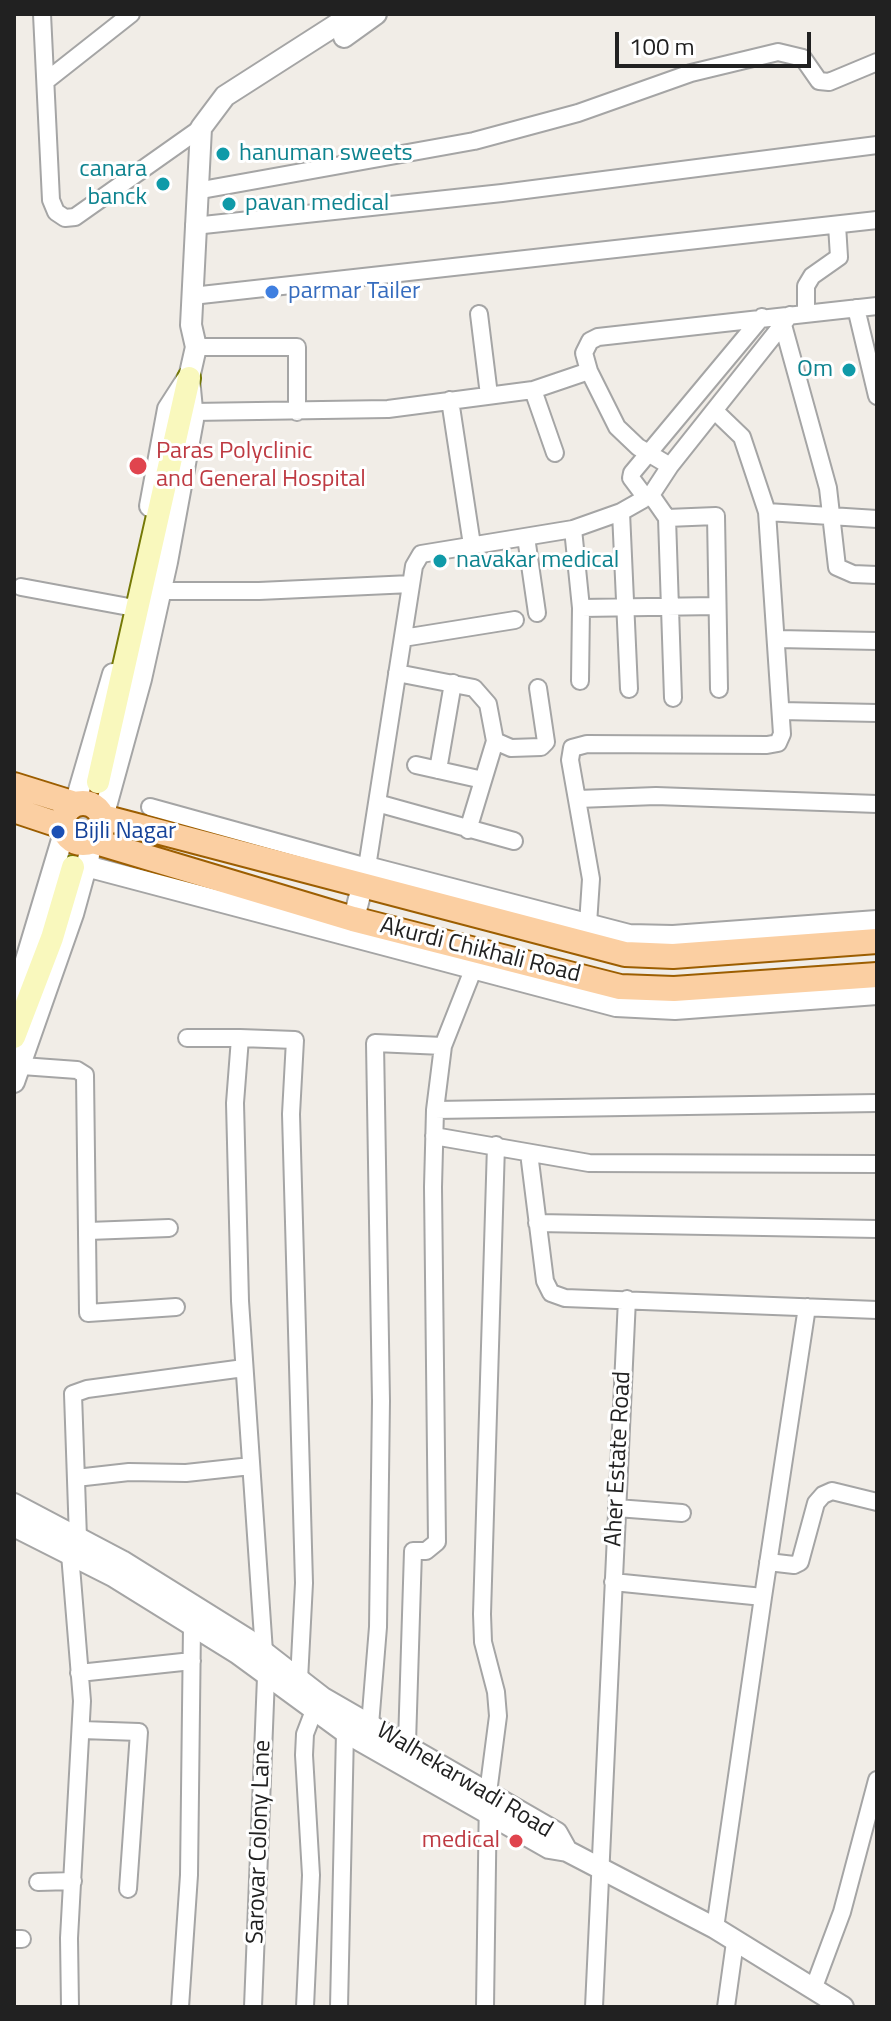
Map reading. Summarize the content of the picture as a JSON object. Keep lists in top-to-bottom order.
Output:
{
  "streets": {
    "main road": ["Akurdi Chikhali Road"],
    "street": ["Aher Estate Road", "Walhekarwadi Road", "Sarovar Colony Lane"]
  },
  "crossings": [
    ["Walhekarwadi Road", "Sarovar Colony Lane"]
  ],
  "places": [
    "hanuman sweets",
    "canara banck",
    "pavan medical",
    "parmar Tailer",
    "Om",
    "Paras Polyclinic and General Hospital",
    "navakar medical",
    "Bijli Nagar",
    "medical"
  ],
  "scale_bar": "100 m"
}
